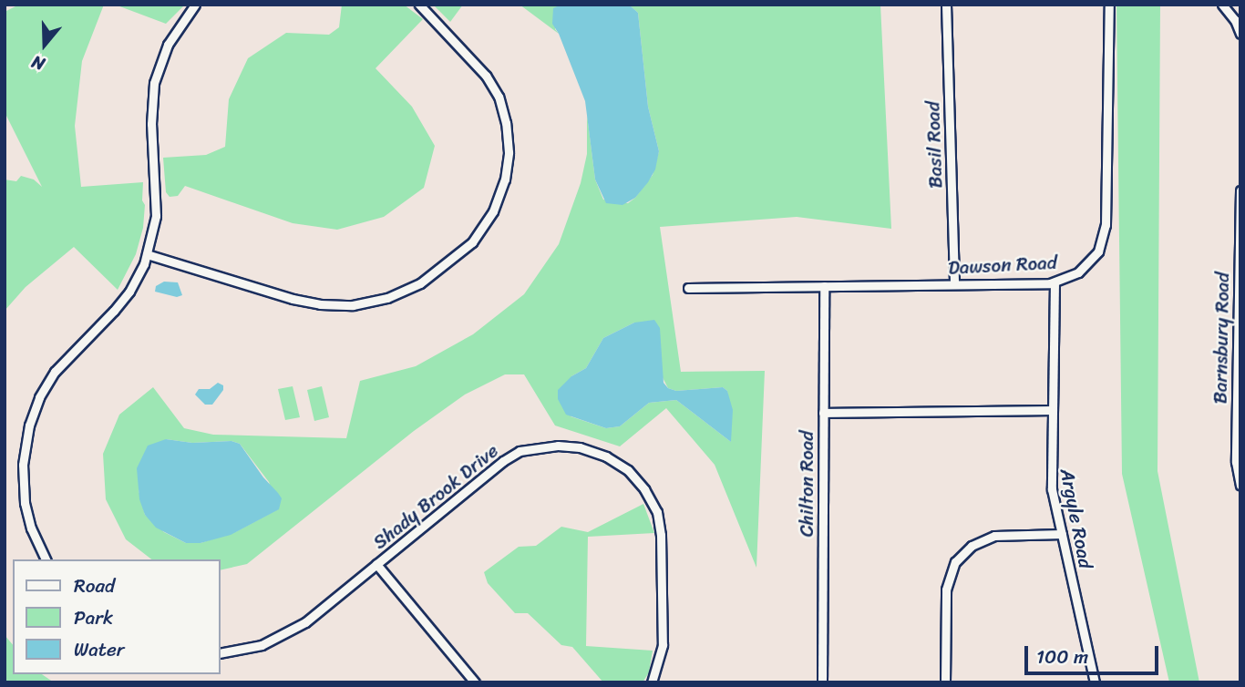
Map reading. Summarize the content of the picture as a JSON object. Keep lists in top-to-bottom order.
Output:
{
  "streets": {
    "street": [
      "Basil Road",
      "Dawson Road",
      "Barnsbury Road",
      "Chilton Road",
      "Shady Brook Drive",
      "Argyle Road"
    ]
  },
  "crossings": [
    ["Basil Road", "Dawson Road"],
    ["Dawson Road", "Chilton Road"],
    ["Dawson Road", "Argyle Road"]
  ],
  "legend": ["Road", "Park", "Water"],
  "scale_bar": "100 m",
  "north": "bottom"
}
